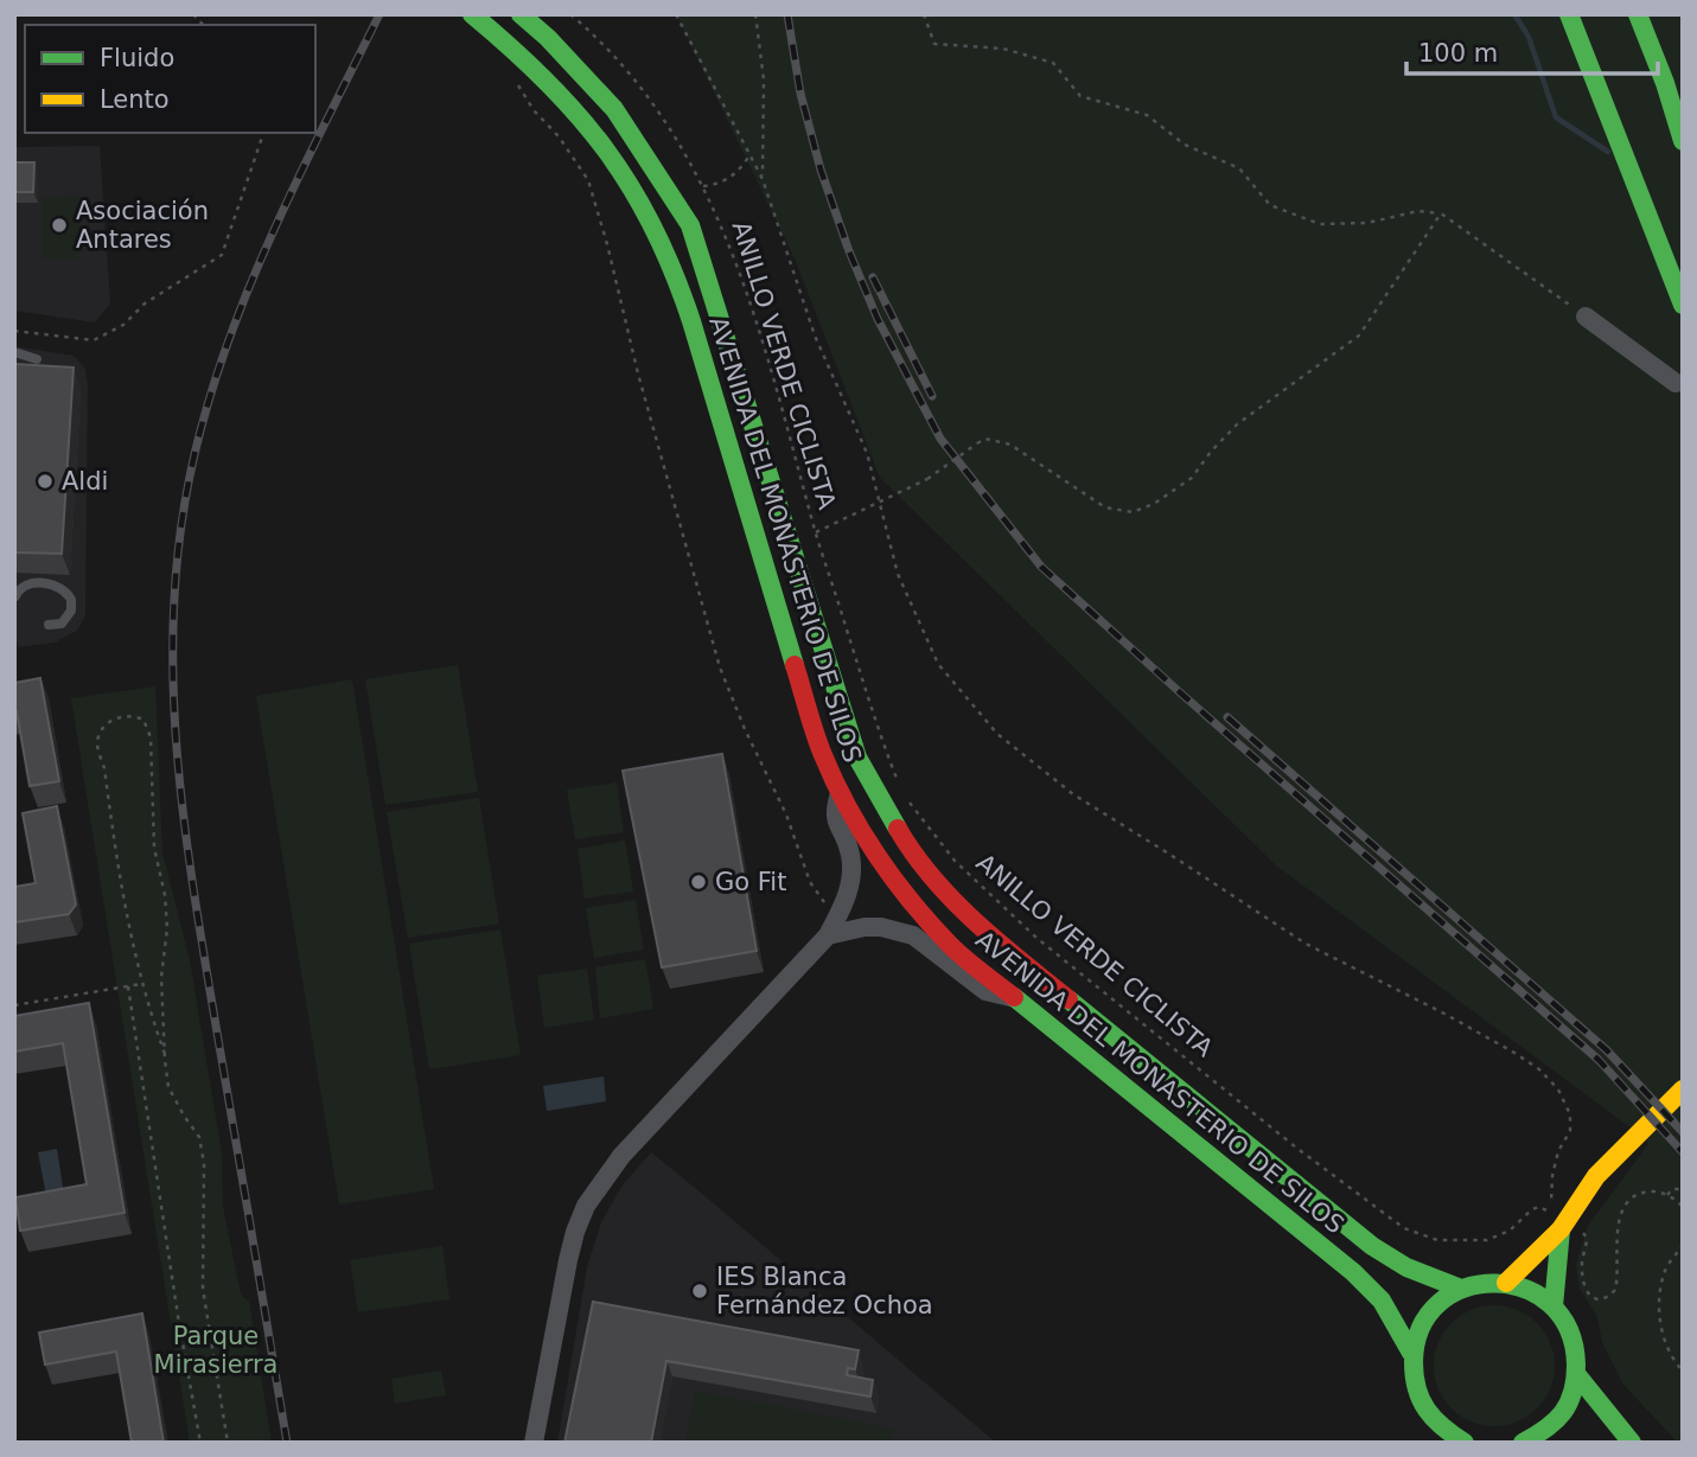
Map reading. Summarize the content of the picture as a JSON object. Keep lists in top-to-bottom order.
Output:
{
  "streets": {
    "main road": ["AVENIDA DEL MONASTERIO DE SILOS"],
    "path": ["ANILLO VERDE CICLISTA"]
  },
  "parks": ["Parque Mirasierra"],
  "places": [
    "Asociación Antares",
    "Aldi",
    "Go Fit",
    "IES Blanca Fernández Ochoa"
  ],
  "legend": ["Fluido", "Lento"],
  "scale_bar": "100 m"
}
